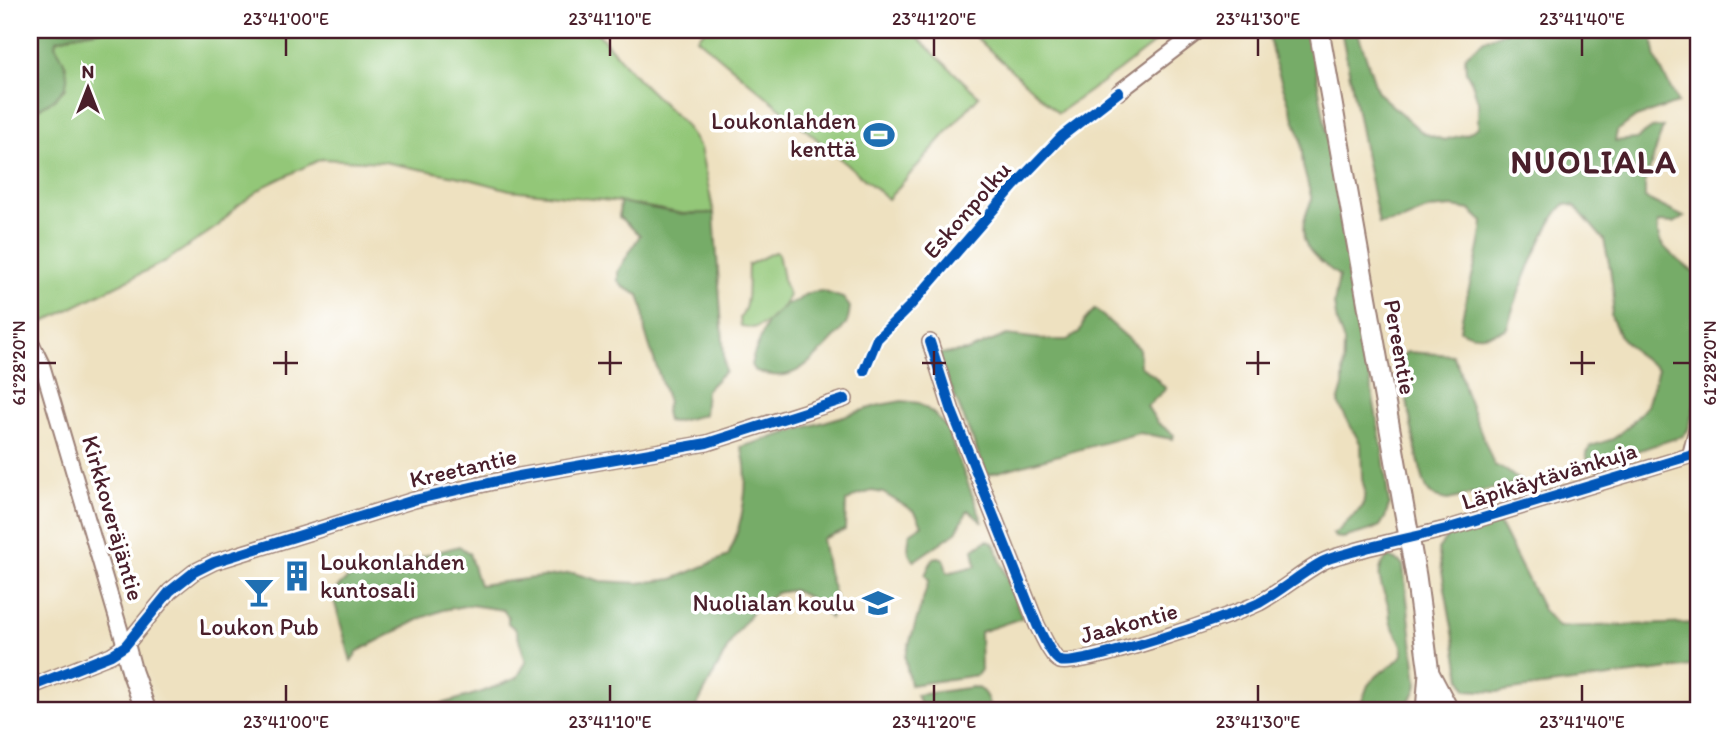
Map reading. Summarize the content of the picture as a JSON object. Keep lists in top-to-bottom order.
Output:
{
  "streets": {
    "street": [
      "Pereentie",
      "Kreetantie",
      "Läpikäytävänkuja",
      "Kirkkoveräjäntie",
      "Jaakontie"
    ],
    "cycle path": ["Eskonpolku"]
  },
  "crossings": [
    ["Pereentie", "Läpikäytävänkuja"],
    ["Pereentie", "Jaakontie"],
    ["Kreetantie", "Kirkkoveräjäntie"],
    ["Läpikäytävänkuja", "Jaakontie"]
  ],
  "districts": ["NUOLIALA"],
  "places": {
    "sports": ["Loukonlahden kenttä"],
    "building": ["Loukonlahden kuntosali"],
    "bar": ["Loukon Pub"],
    "school or university": ["Nuolialan koulu"]
  },
  "north": "top",
  "coordinates": [
    "23°41'00\"E",
    "23°41'10\"E",
    "23°41'20\"E",
    "23°41'30\"E",
    "23°41'40\"E",
    "61°28'20\"N"
  ]
}
